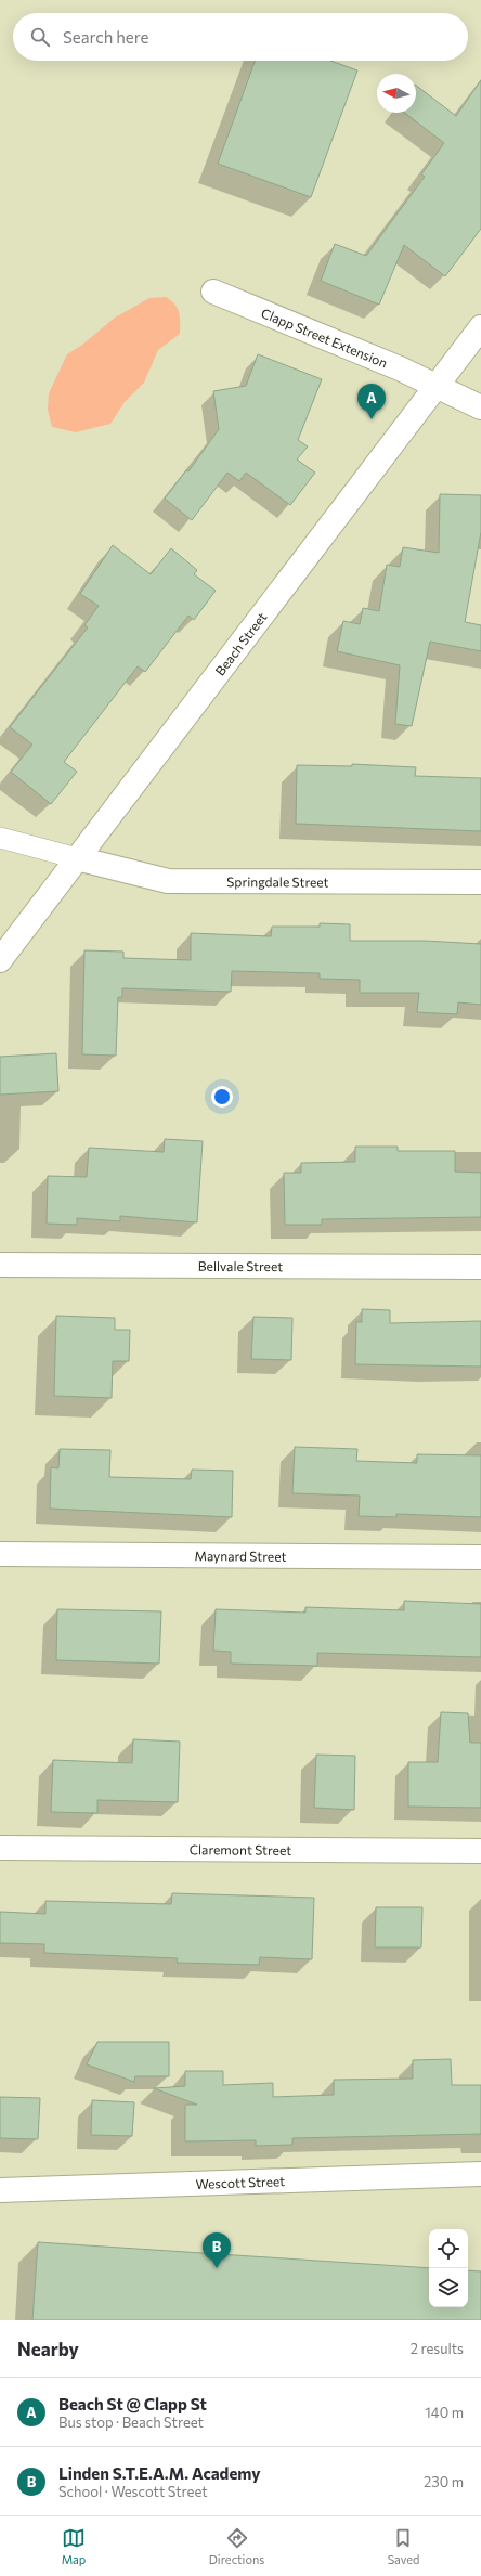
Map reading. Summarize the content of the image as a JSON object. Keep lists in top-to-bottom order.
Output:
{
  "streets": {
    "street": [
      "Clapp Street Extension",
      "Beach Street",
      "Springdale Street",
      "Bellvale Street",
      "Maynard Street",
      "Claremont Street",
      "Wescott Street"
    ]
  },
  "crossings": [
    ["Clapp Street Extension", "Beach Street"],
    ["Beach Street", "Springdale Street"]
  ],
  "north": "left",
  "page": {
    "search": "Search here",
    "pins": ["A", "B"],
    "heading": ["Nearby", "2 results"],
    "list": [
      {
        "mark": "A",
        "name": "Beach St @ Clapp St",
        "note": "Bus stop · Beach Street",
        "value": "140 m"
      },
      {
        "mark": "B",
        "name": "Linden S.T.E.A.M. Academy",
        "note": "School · Wescott Street",
        "value": "230 m"
      }
    ],
    "nav": ["Map", "Directions", "Saved"]
  }
}
